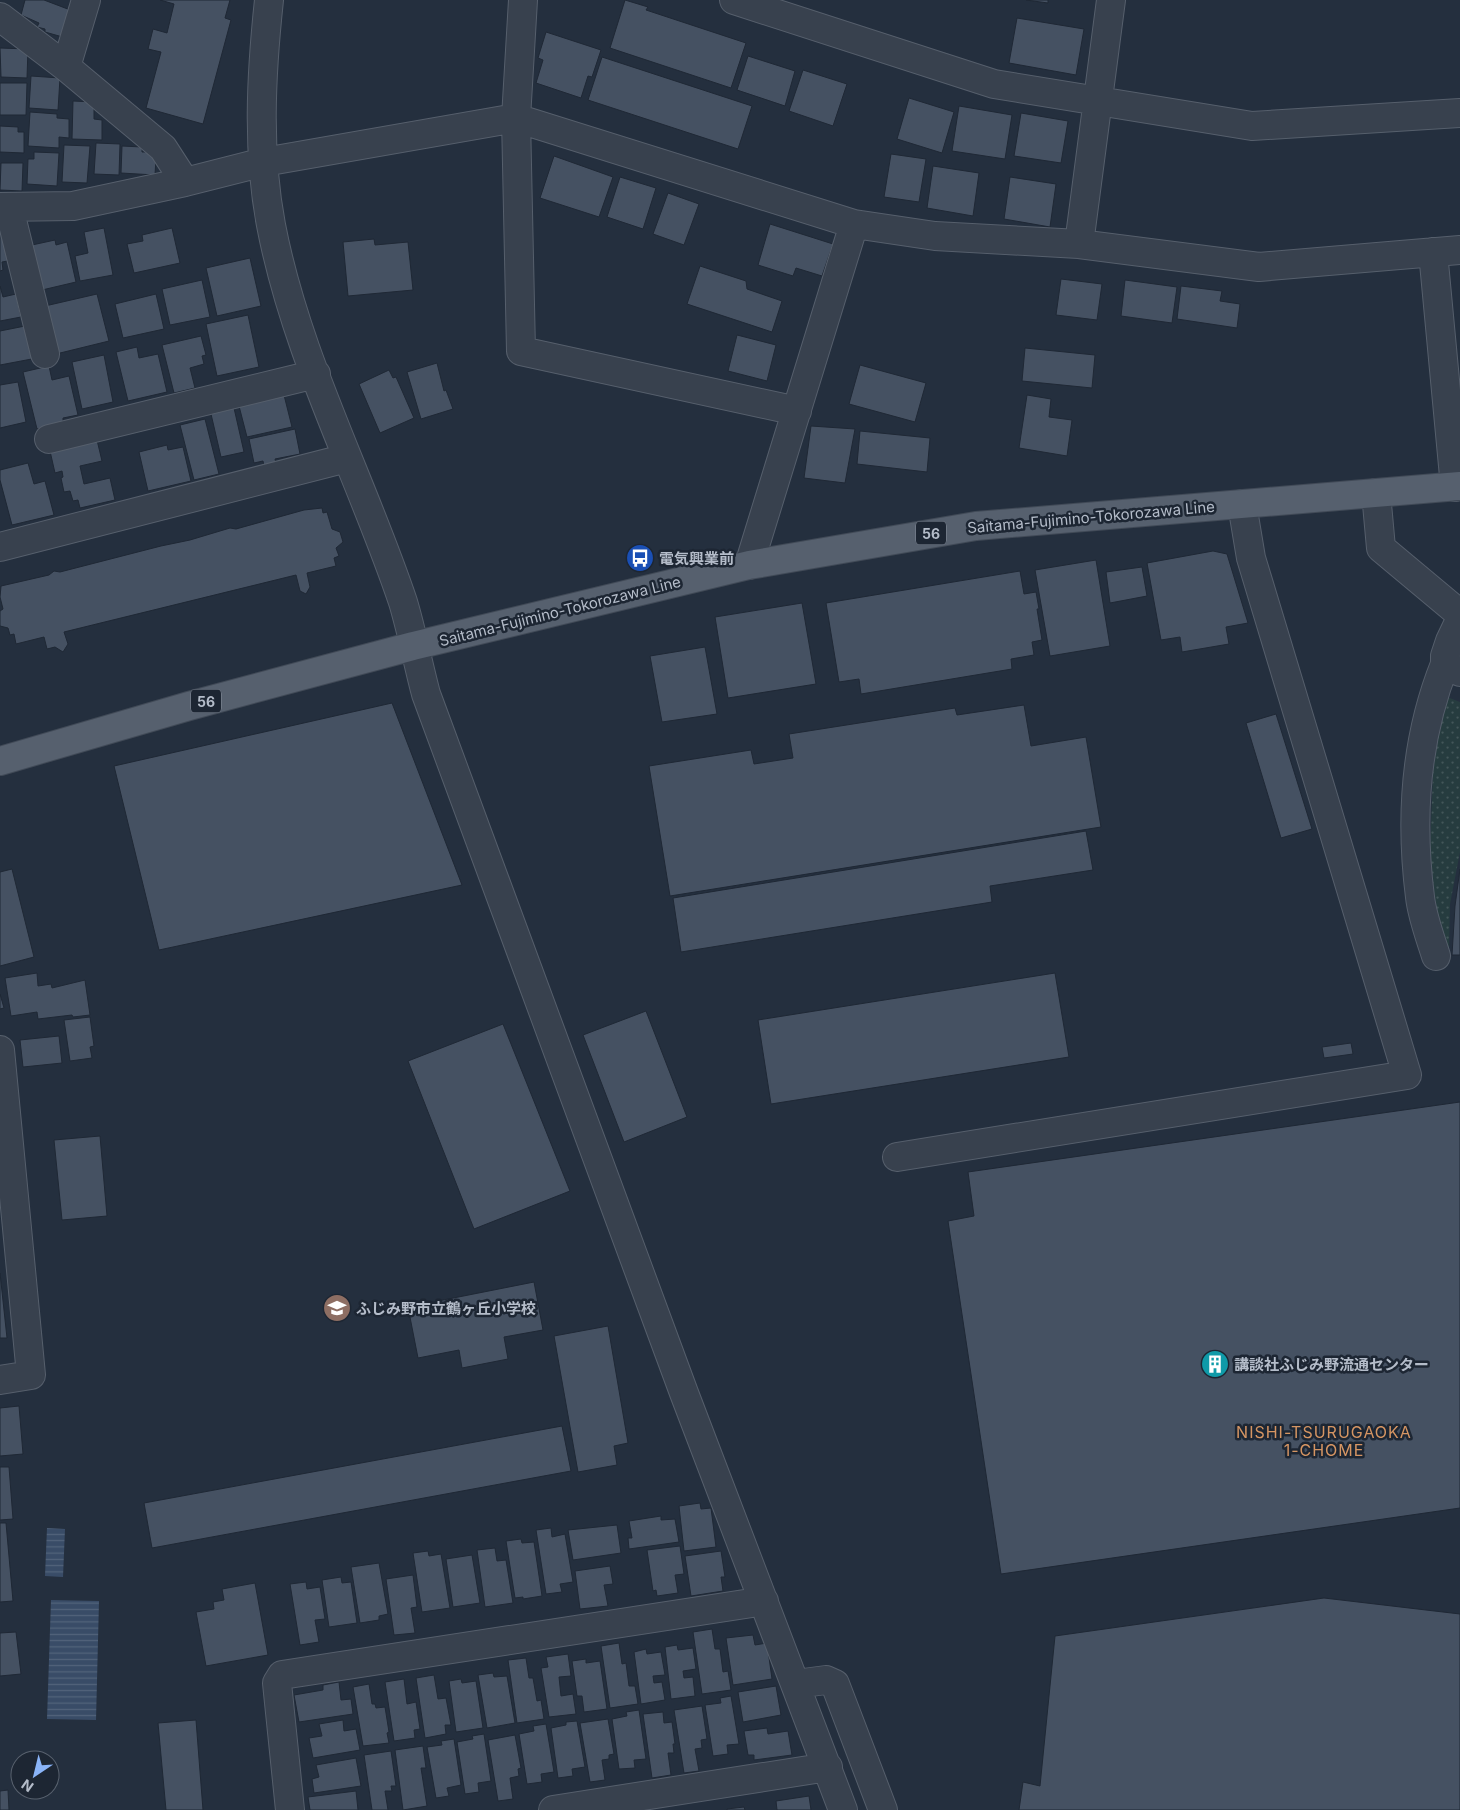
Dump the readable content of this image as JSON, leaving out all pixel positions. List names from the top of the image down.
{
  "streets": {
    "main road": ["Saitama-Fujimino-Tokorozawa Line", "56"]
  },
  "districts": ["NISHI-TSURUGAOKA 1-CHOME"],
  "places": {
    "bus stop": ["電気興業前"],
    "school or university": ["ふじみ野市立鶴ヶ丘小学校"],
    "building": ["講談社ふじみ野流通センター"]
  },
  "north": "bottom left"
}
